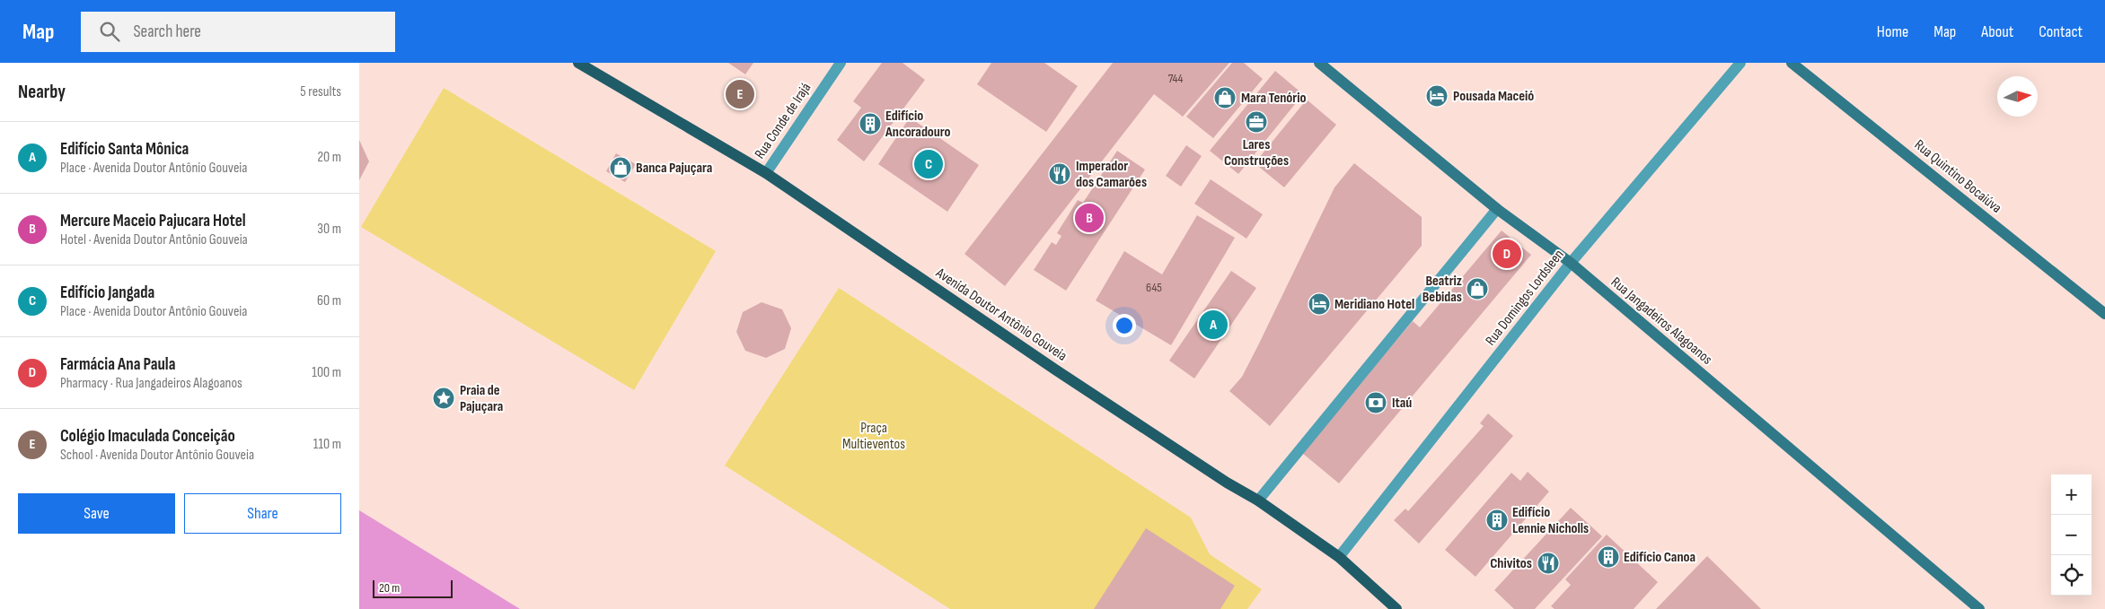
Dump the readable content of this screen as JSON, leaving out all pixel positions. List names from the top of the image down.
{
  "streets": {
    "main road": ["Avenida Doutor Antônio Gouveia"],
    "street": [
      "Rua Conde de Irajá",
      "Rua Quintino Bocaiúva",
      "Rua Domingos Lordsleen",
      "Rua Jangadeiros Alagoanos"
    ]
  },
  "crossings": [
    ["Rua Conde de Irajá", "Avenida Doutor Antônio Gouveia"],
    ["Rua Domingos Lordsleen", "Avenida Doutor Antônio Gouveia"],
    ["Rua Domingos Lordsleen", "Rua Jangadeiros Alagoanos"]
  ],
  "parks": ["Praça Multieventos"],
  "places": {
    "hotel": ["Pousada Maceió", "Meridiano Hotel"],
    "shop": ["Mara Tenório", "Banca Pajuçara", "Beatriz Bebidas"],
    "office": ["Lares Construções"],
    "building": ["Edifício Ancoradouro", "Edifício Lennie Nicholls", "Edifício Canoa"],
    "restaurant": ["Imperador dos Camarões", "Chivitos"],
    "place": ["Praia de Pajuçara"],
    "bank": ["Itaú"]
  },
  "house_numbers": ["744", "645"],
  "scale_bar": "20 m",
  "north": "right",
  "page": {
    "header": "Map",
    "search": "Search here",
    "nav": [
      "Home",
      "Map",
      "About",
      "Contact"
    ],
    "heading": ["Nearby", "5 results"],
    "pins": [
      "E",
      "C",
      "B",
      "D",
      "A"
    ],
    "list": [
      {
        "mark": "A",
        "name": "Edifício Santa Mônica",
        "note": "Place · Avenida Doutor Antônio Gouveia",
        "value": "20 m"
      },
      {
        "mark": "B",
        "name": "Mercure Maceio Pajucara Hotel",
        "note": "Hotel · Avenida Doutor Antônio Gouveia",
        "value": "30 m"
      },
      {
        "mark": "C",
        "name": "Edifício Jangada",
        "note": "Place · Avenida Doutor Antônio Gouveia",
        "value": "60 m"
      },
      {
        "mark": "D",
        "name": "Farmácia Ana Paula",
        "note": "Pharmacy · Rua Jangadeiros Alagoanos",
        "value": "100 m"
      },
      {
        "mark": "E",
        "name": "Colégio Imaculada Conceição",
        "note": "School · Avenida Doutor Antônio Gouveia",
        "value": "110 m"
      }
    ],
    "map_buttons": ["+", "−"],
    "buttons": ["Save", "Share"],
    "scale": "20 m"
  }
}
